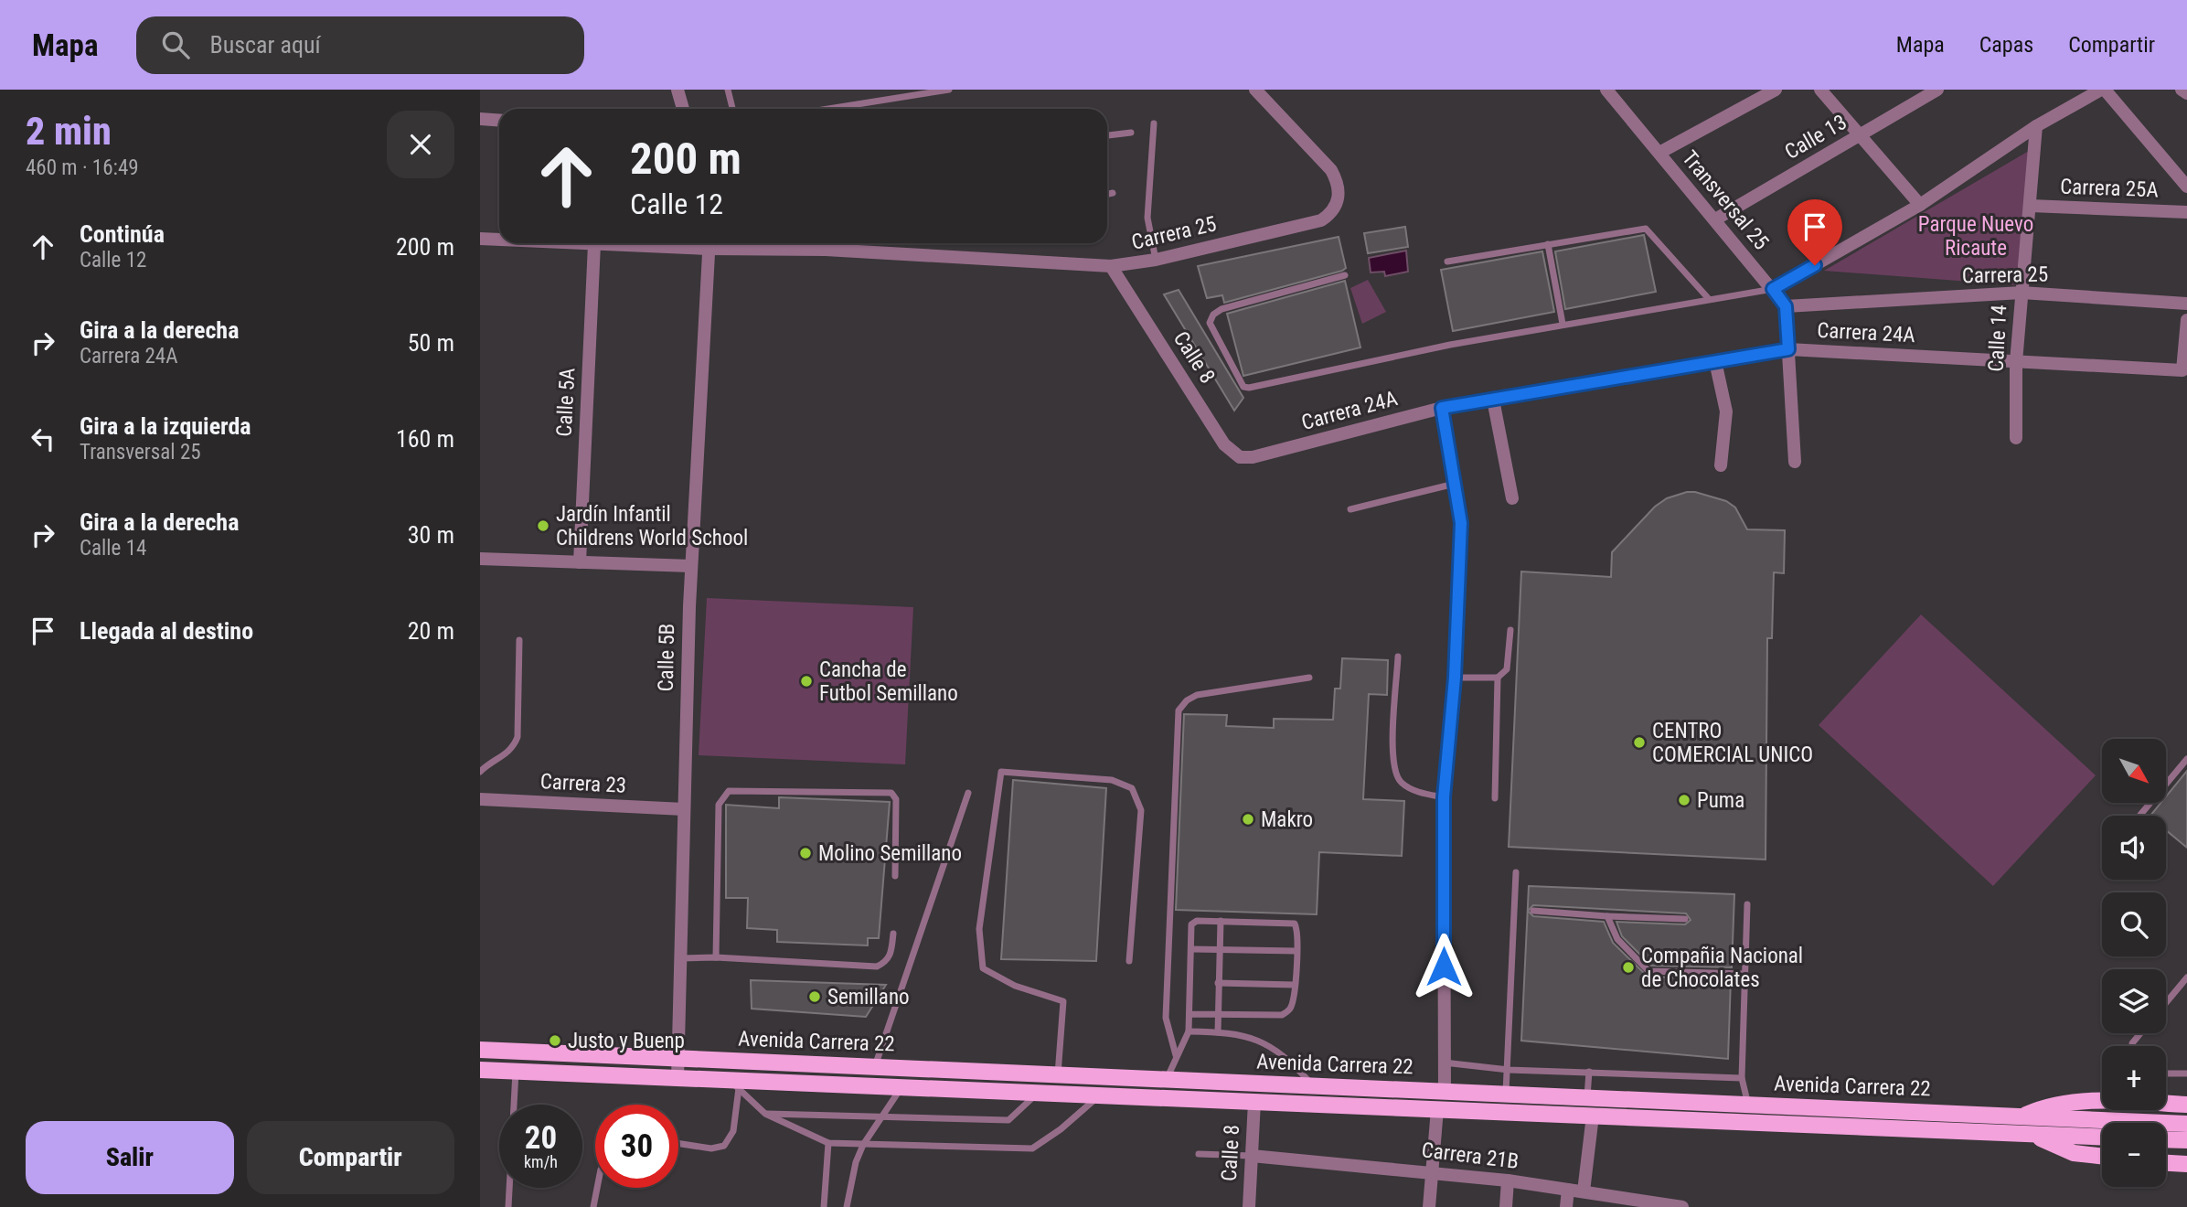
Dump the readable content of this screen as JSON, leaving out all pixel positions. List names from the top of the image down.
{
  "streets": {
    "main road": ["Avenida Carrera 22"],
    "street": [
      "Calle 13",
      "Carrera 25A",
      "Transversal 25",
      "Carrera 25",
      "Carrera 24A",
      "Calle 14",
      "Calle 8",
      "Calle 5A",
      "Calle 5B",
      "Carrera 23",
      "Carrera 21B"
    ]
  },
  "crossings": [
    ["Calle 13", "Transversal 25"],
    ["Carrera 25A", "Calle 14"],
    ["Transversal 25", "Carrera 25"],
    ["Carrera 25", "Calle 14"],
    ["Carrera 25", "Calle 8"],
    ["Carrera 25", "Calle 5A"],
    ["Carrera 25", "Calle 5B"],
    ["Carrera 24A", "Calle 14"],
    ["Carrera 24A", "Calle 8"],
    ["Calle 8", "Avenida Carrera 22"],
    ["Calle 8", "Carrera 21B"],
    ["Calle 5B", "Carrera 23"],
    ["Calle 5B", "Avenida Carrera 22"]
  ],
  "parks": ["Parque Nuevo Ricaute"],
  "places": [
    "Jardín Infantil Childrens World School",
    "Cancha de Futbol Semillano",
    "CENTRO COMERCIAL UNICO",
    "Puma",
    "Makro",
    "Molino Semillano",
    "Compañia Nacional de Chocolates",
    "Semillano",
    "Justo y Buenp"
  ],
  "north": "bottom right",
  "page": {
    "header": "Mapa",
    "search": "Buscar aquí",
    "nav": ["Mapa", "Capas", "Compartir"],
    "heading": ["2 min", "460 m · 16:49"],
    "turn": ["200 m", "Calle 12"],
    "list": [
      {
        "name": "Continúa",
        "note": "Calle 12",
        "value": "200 m"
      },
      {
        "name": "Gira a la derecha",
        "note": "Carrera 24A",
        "value": "50 m"
      },
      {
        "name": "Gira a la izquierda",
        "note": "Transversal 25",
        "value": "160 m"
      },
      {
        "name": "Gira a la derecha",
        "note": "Calle 14",
        "value": "30 m"
      },
      {
        "name": "Llegada al destino",
        "value": "20 m"
      }
    ],
    "map_buttons": ["+", "−"],
    "speed": "20 km/h",
    "limit": "30",
    "buttons": ["Salir", "Compartir"]
  }
}
